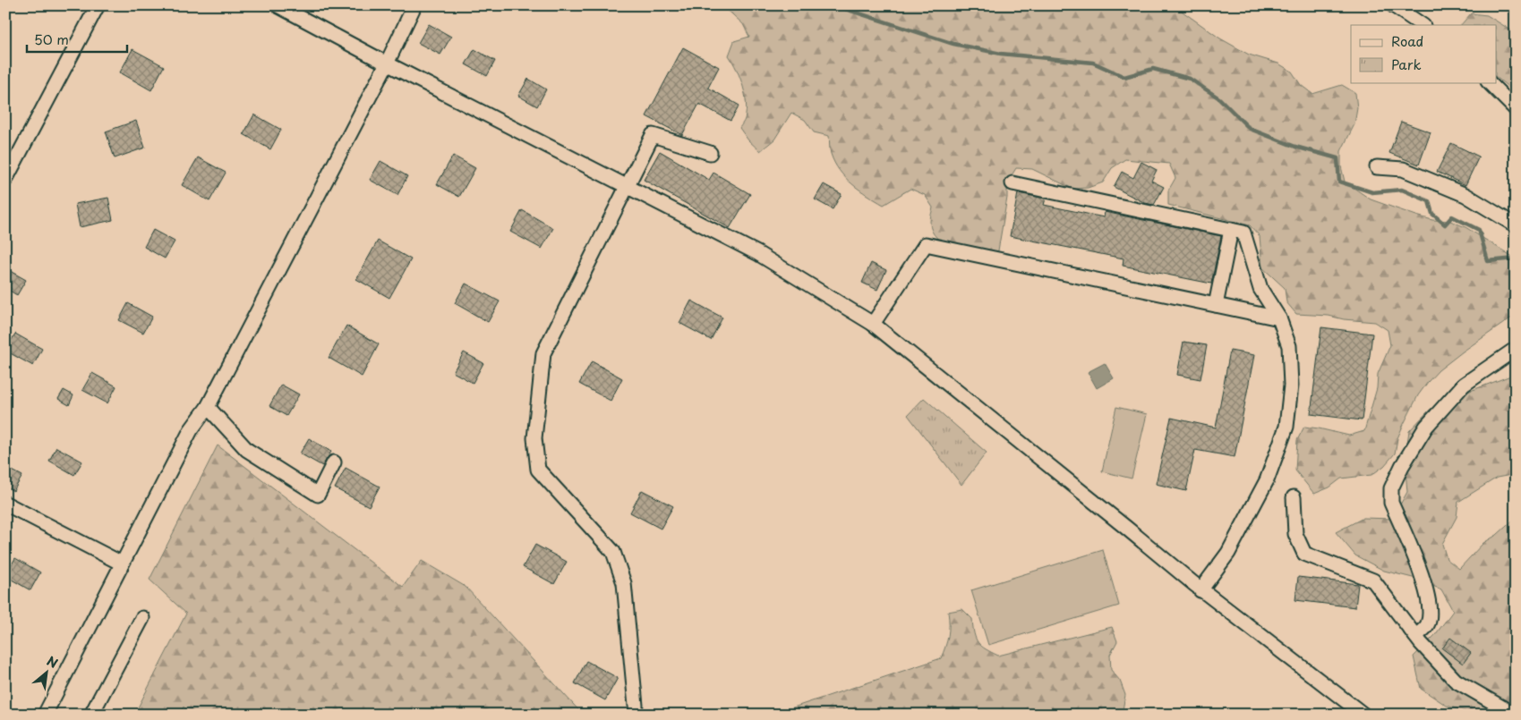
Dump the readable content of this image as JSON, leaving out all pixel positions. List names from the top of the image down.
{
  "legend": ["Road", "Park"],
  "scale_bar": "50 m",
  "north": "top right"
}
